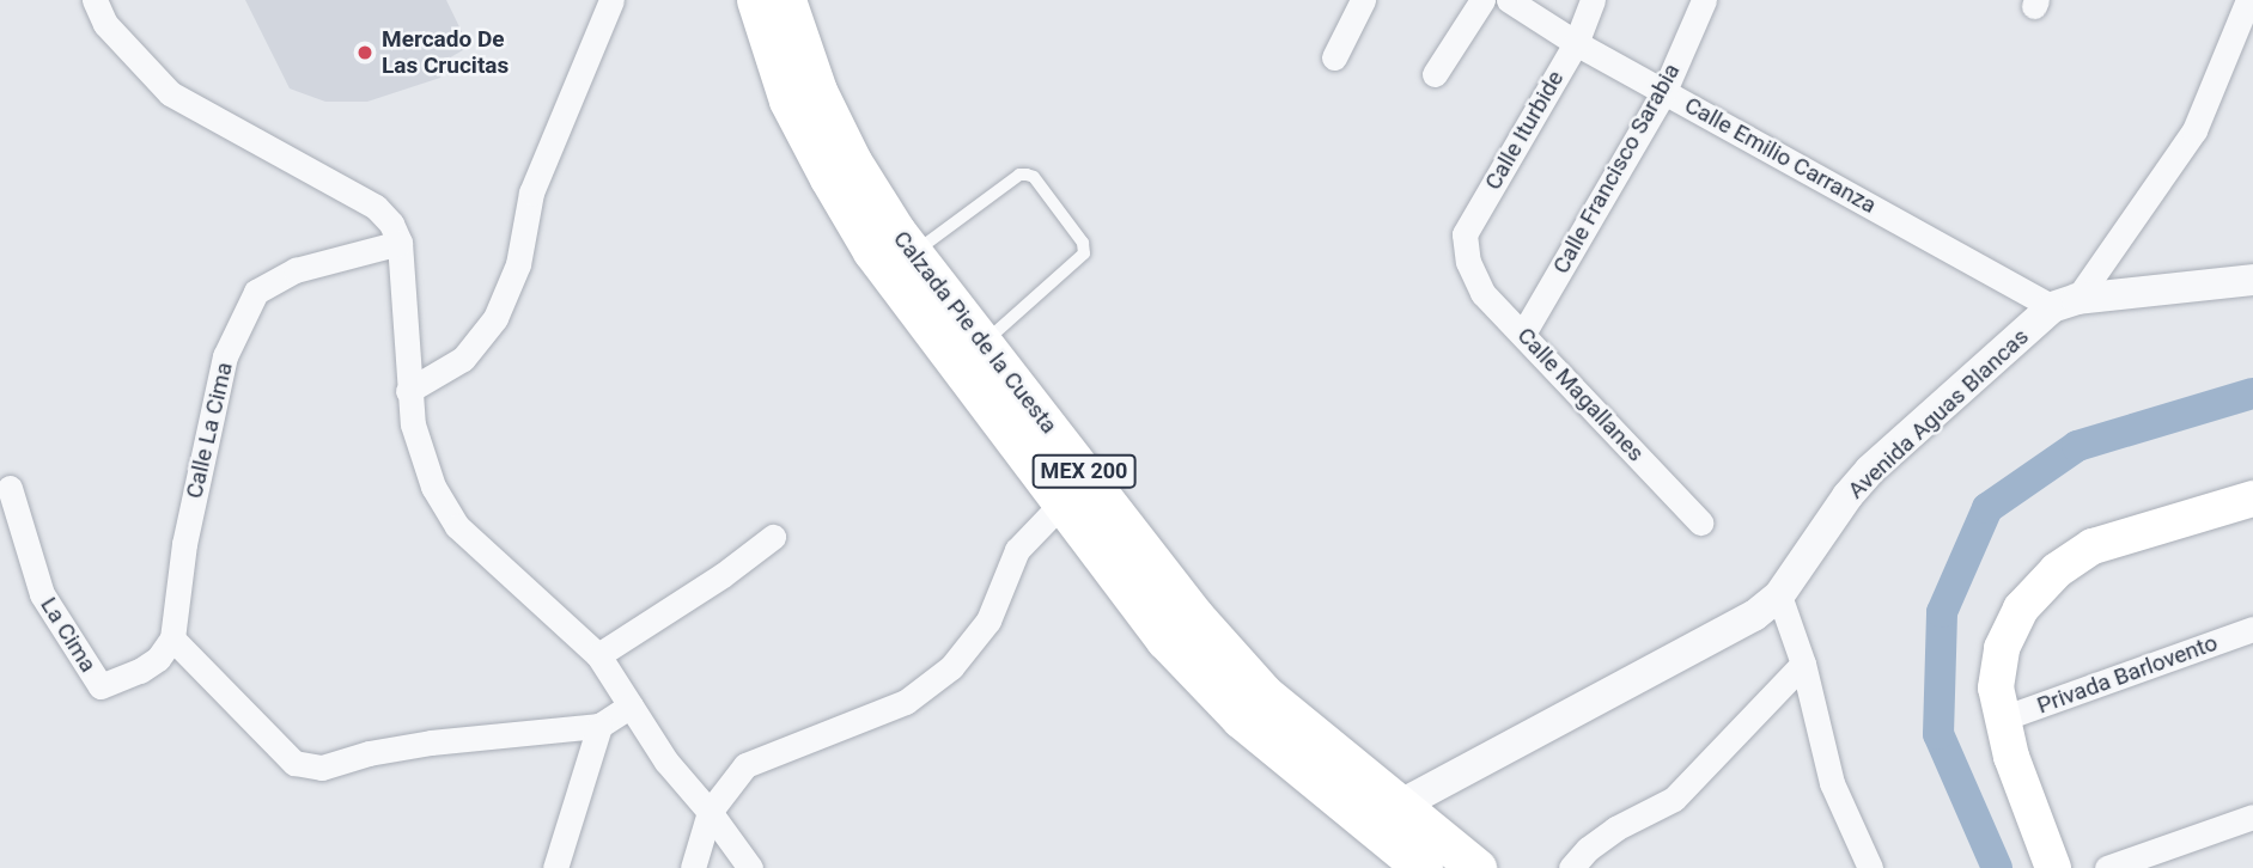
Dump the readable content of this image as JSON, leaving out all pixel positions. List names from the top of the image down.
{
  "streets": {
    "main road": ["Calzada Pie de la Cuesta", "MEX 200"],
    "street": [
      "Calle Iturbide",
      "Calle Emilio Carranza",
      "Calle Francisco Sarabia",
      "Calle Magallanes",
      "Avenida Aguas Blancas",
      "Calle La Cima",
      "La Cima",
      "Privada Barlovento"
    ]
  },
  "crossings": [
    ["Calle Iturbide", "Calle Emilio Carranza"],
    ["Calle Iturbide", "Calle Magallanes"],
    ["Calle Emilio Carranza", "Calle Francisco Sarabia"],
    ["Calle Emilio Carranza", "Avenida Aguas Blancas"],
    ["Calle Francisco Sarabia", "Calle Magallanes"],
    ["Calzada Pie de la Cuesta", "Avenida Aguas Blancas"],
    ["Calle La Cima", "La Cima"]
  ],
  "places": ["Mercado De Las Crucitas"]
}
